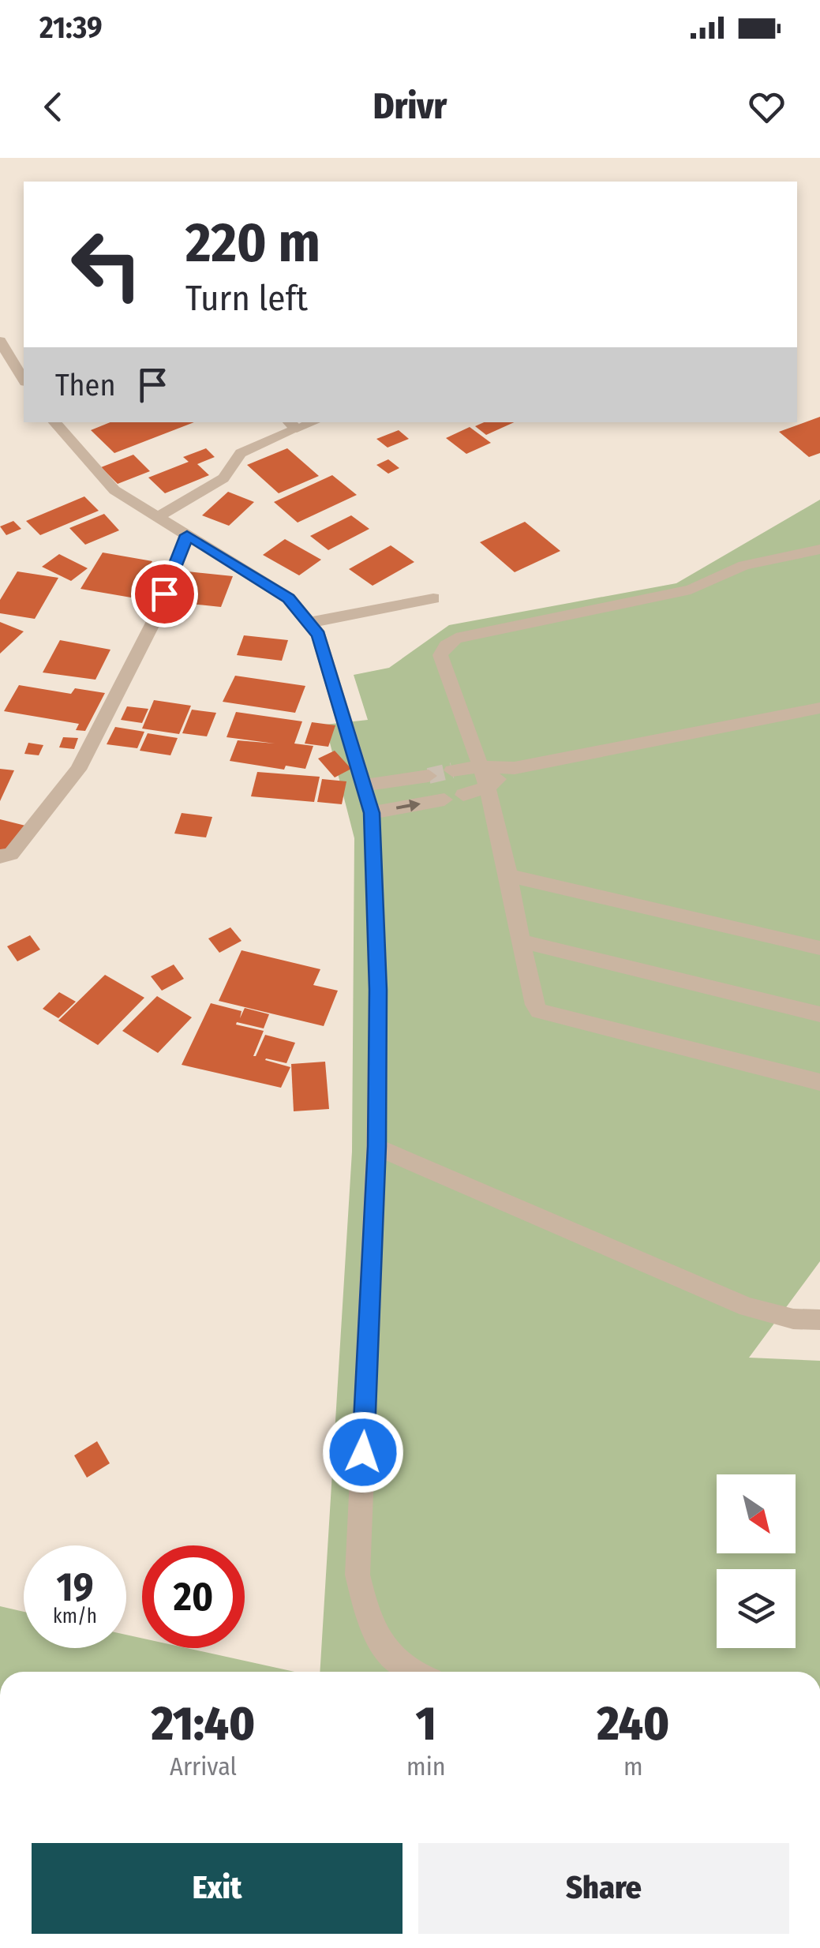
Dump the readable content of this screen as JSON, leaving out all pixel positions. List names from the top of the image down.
{
  "north": "bottom right",
  "page": {
    "status": "21:39",
    "header": "Drivr",
    "turn": ["220 m", "Turn left"],
    "then": "Then",
    "speed": "19 km/h",
    "limit": "20",
    "eta": [
      "21:40",
      "Arrival",
      "1",
      "min",
      "240",
      "m"
    ],
    "buttons": ["Exit", "Share"]
  }
}
